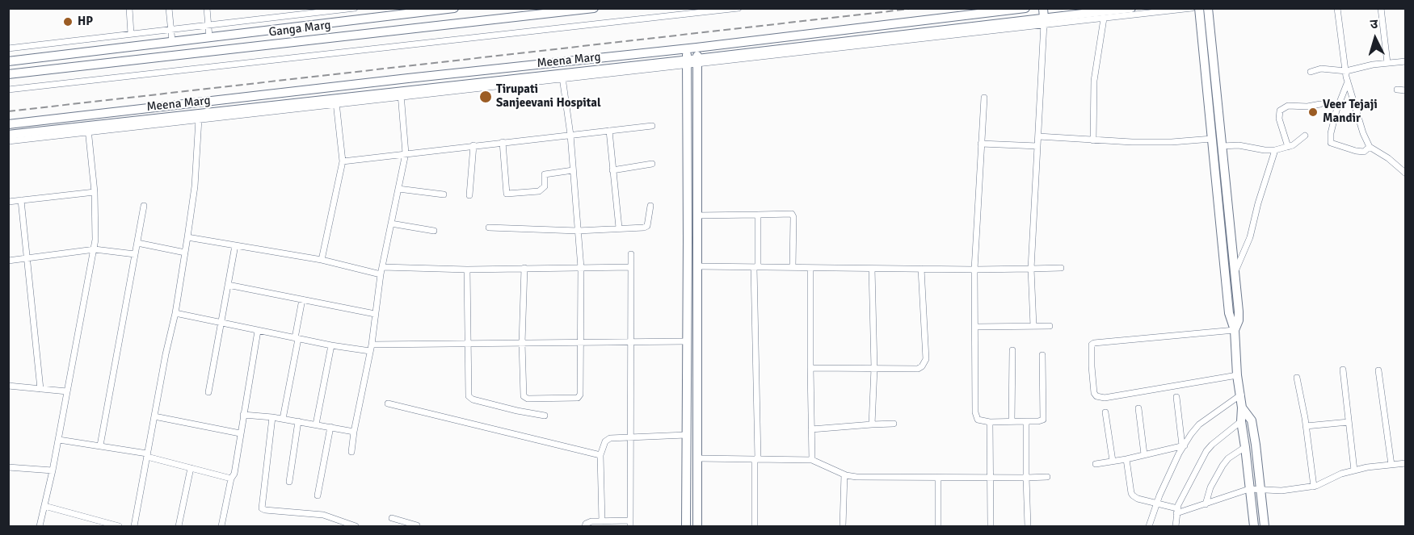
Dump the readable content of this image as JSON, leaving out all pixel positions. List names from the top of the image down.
{
  "streets": {
    "street": ["Ganga Marg", "Meena Marg"]
  },
  "places": ["HP", "Tirupati Sanjeevani Hospital", "Veer Tejaji Mandir"],
  "north": "top"
}
